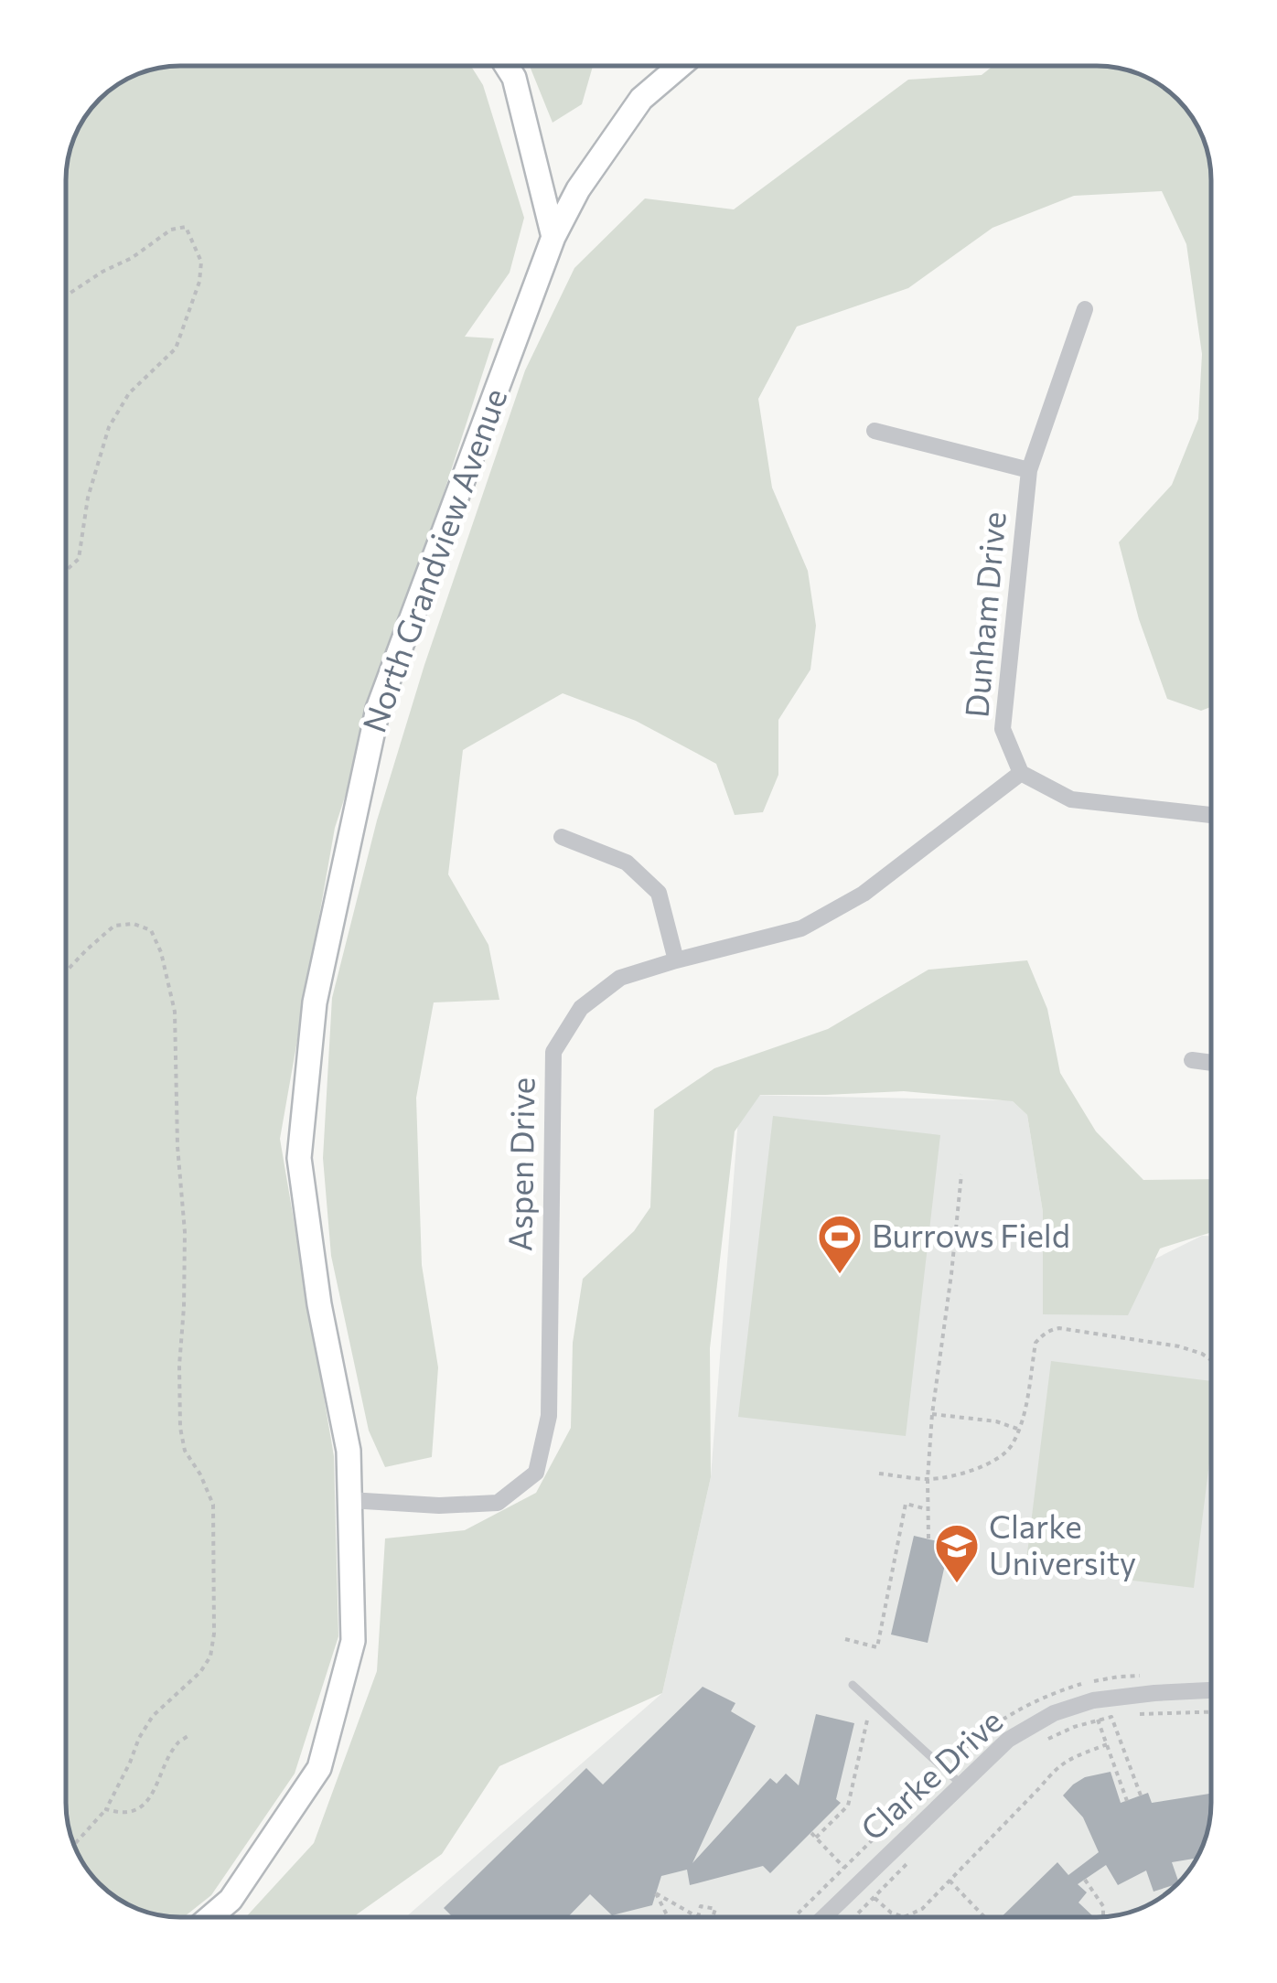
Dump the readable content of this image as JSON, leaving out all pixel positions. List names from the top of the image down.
{
  "streets": {
    "street": [
      "North Grandview Avenue",
      "Dunham Drive",
      "Aspen Drive",
      "Clarke Drive"
    ]
  },
  "crossings": [
    ["North Grandview Avenue", "Aspen Drive"],
    ["Dunham Drive", "Aspen Drive"]
  ],
  "places": {
    "sports": ["Burrows Field"],
    "school or university": ["Clarke University"]
  }
}
